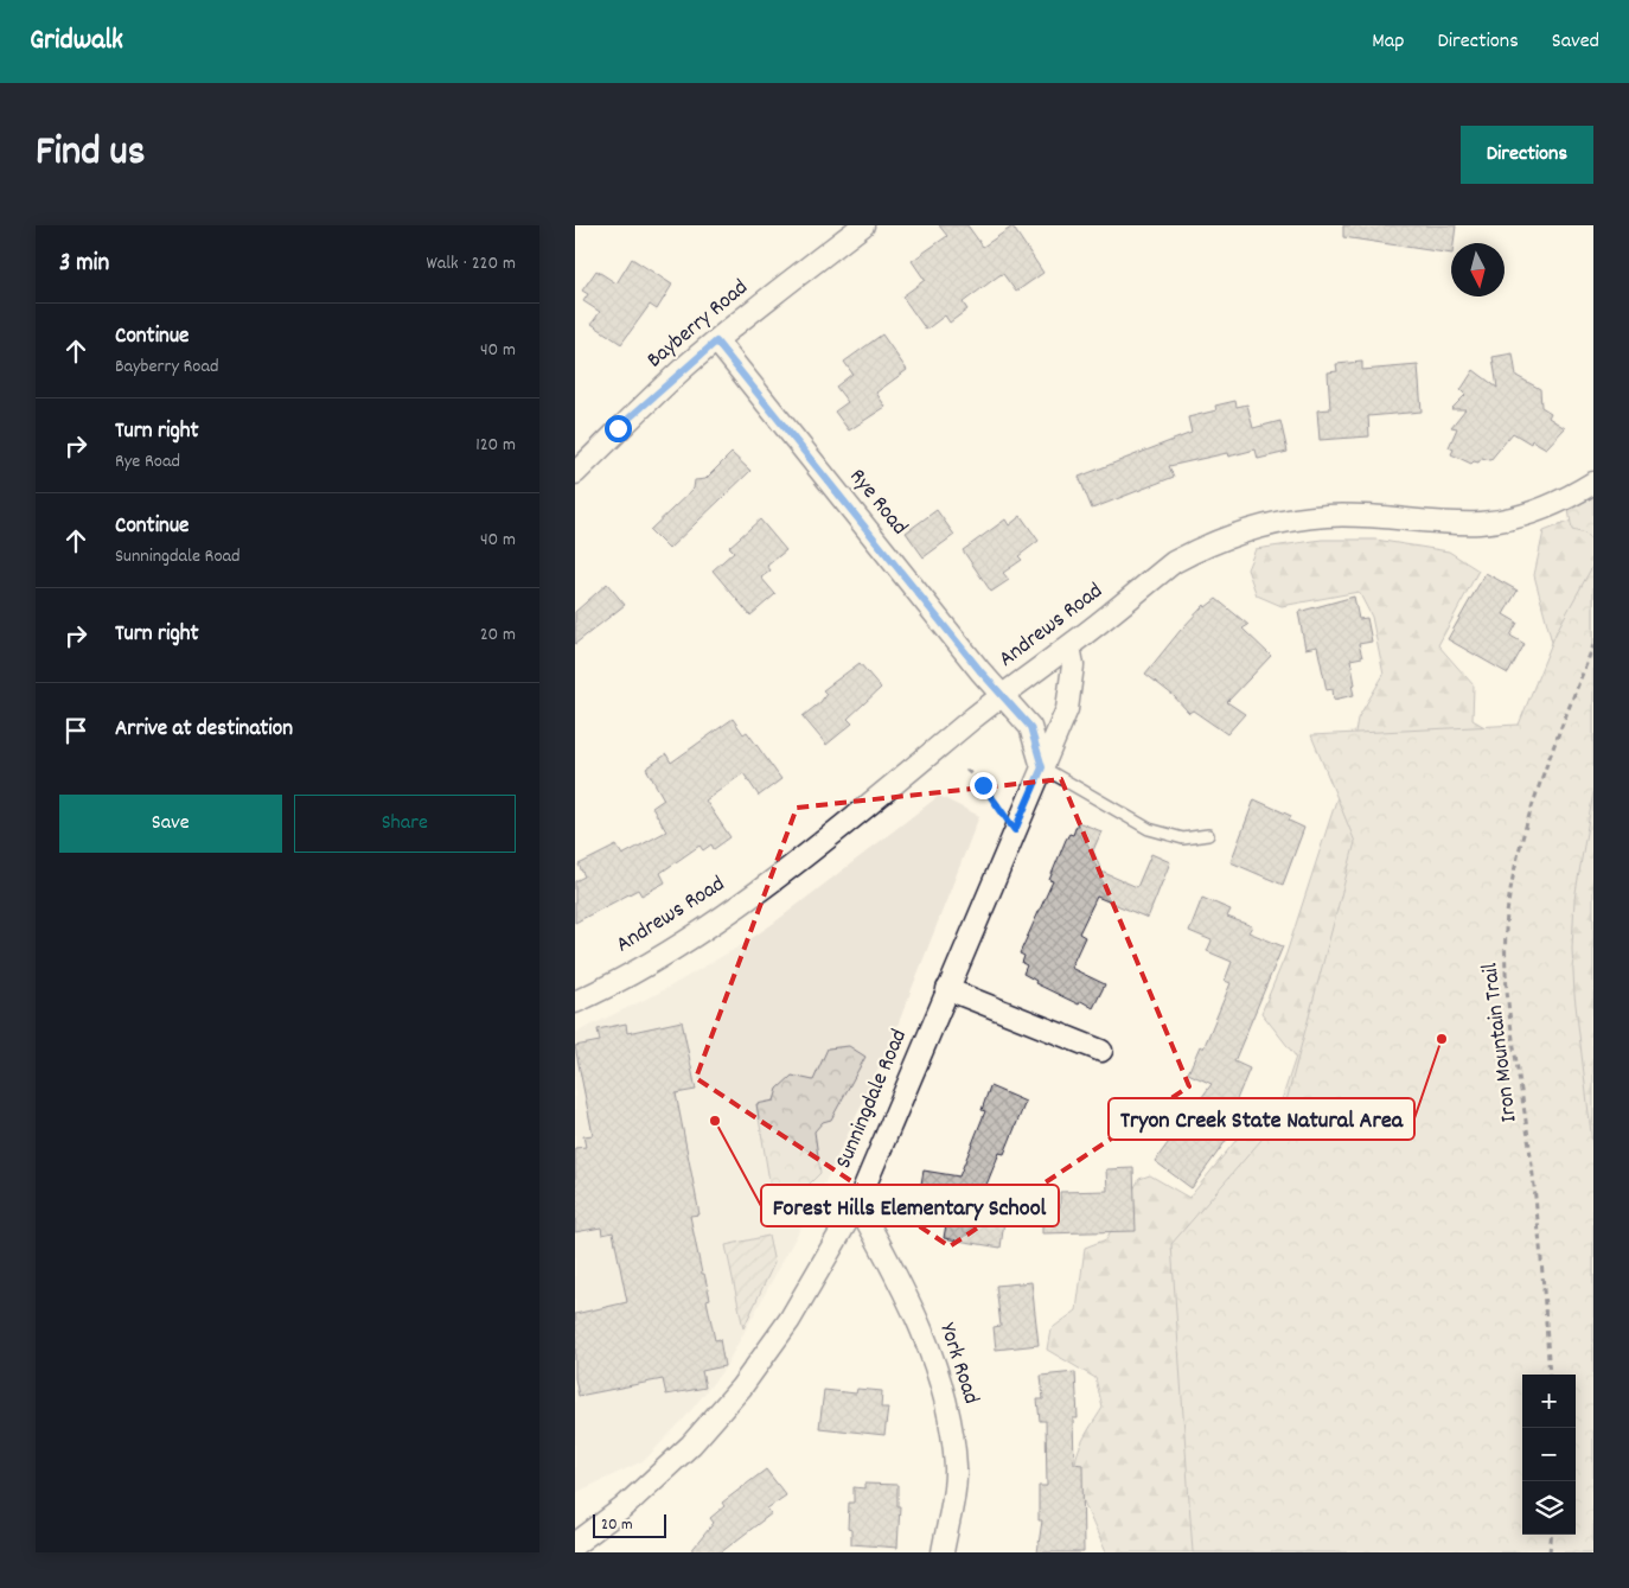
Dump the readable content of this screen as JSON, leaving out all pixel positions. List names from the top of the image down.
{
  "streets": {
    "street": [
      "Bayberry Road",
      "Rye Road",
      "Andrews Road",
      "Sunningdale Road",
      "York Road"
    ],
    "path": ["Iron Mountain Trail"]
  },
  "crossings": [
    ["Bayberry Road", "Rye Road"],
    ["Rye Road", "Andrews Road"],
    ["Andrews Road", "Sunningdale Road"],
    ["Sunningdale Road", "York Road"]
  ],
  "places": ["Tryon Creek State Natural Area", "Forest Hills Elementary School"],
  "scale_bar": "20 m",
  "north": "bottom",
  "page": {
    "header": "Gridwalk",
    "nav": ["Map", "Directions", "Saved"],
    "title": "Find us",
    "buttons": [
      "Directions",
      ["Save", "Share"]
    ],
    "heading": ["3 min", "Walk · 220 m"],
    "list": [
      ["Continue", "Bayberry Road", "40 m"],
      ["Turn right", "Rye Road", "120 m"],
      ["Continue", "Sunningdale Road", "40 m"],
      ["Turn right", "20 m"],
      "Arrive at destination"
    ],
    "map_buttons": ["+", "−"],
    "scale": "20 m"
  }
}
